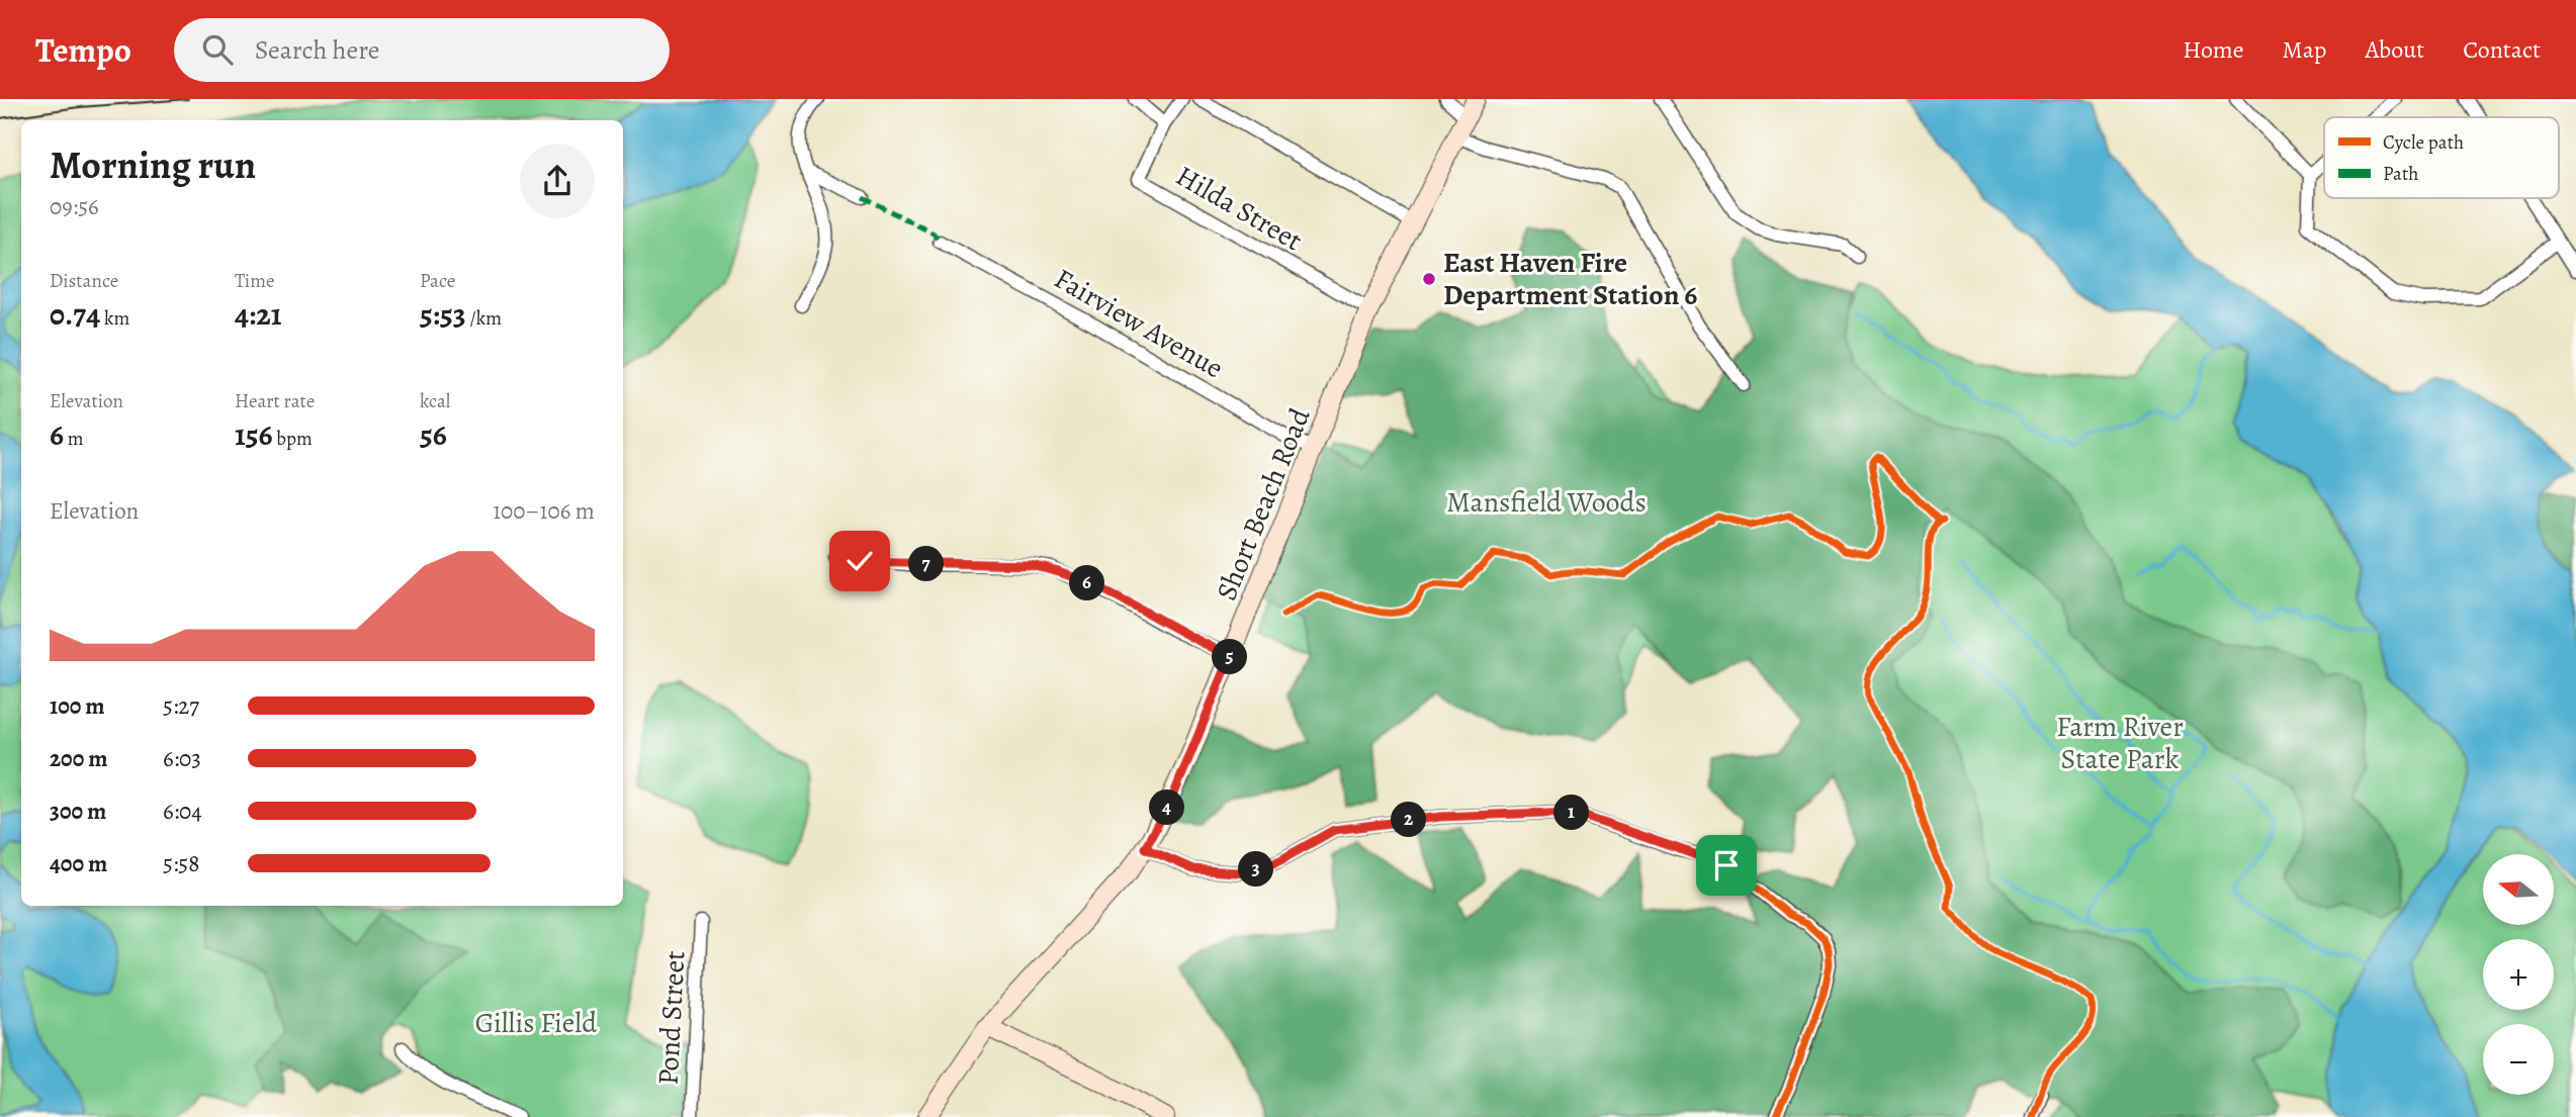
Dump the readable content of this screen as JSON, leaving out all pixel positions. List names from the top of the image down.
{
  "streets": {
    "main road": ["Short Beach Road"],
    "street": ["Hilda Street", "Fairview Avenue", "Pond Street"]
  },
  "crossings": [
    ["Hilda Street", "Short Beach Road"],
    ["Fairview Avenue", "Short Beach Road"]
  ],
  "parks": ["Mansfield Woods", "Farm River State Park", "Gillis Field"],
  "places": ["East Haven Fire Department Station 6"],
  "legend": ["Cycle path", "Path"],
  "north": "left",
  "page": {
    "header": "Tempo",
    "search": "Search here",
    "nav": [
      "Home",
      "Map",
      "About",
      "Contact"
    ],
    "heading": ["Morning run", "09:56"],
    "stats": [
      ["Distance", "0.74 km"],
      ["Time", "4:21"],
      ["Pace", "5:53 /km"],
      ["Elevation", "6 m"],
      ["Heart rate", "156 bpm"],
      ["kcal", "56"]
    ],
    "chart": ["Elevation", "100–106 m"],
    "pins": [
      "7",
      "6",
      "5",
      "4",
      "1",
      "2",
      "3"
    ],
    "list": [
      {
        "name": "100 m",
        "note": "5:27"
      },
      {
        "name": "200 m",
        "note": "6:03"
      },
      {
        "name": "300 m",
        "note": "6:04"
      },
      {
        "name": "400 m",
        "note": "5:58"
      }
    ],
    "map_buttons": ["+", "−"]
  }
}
